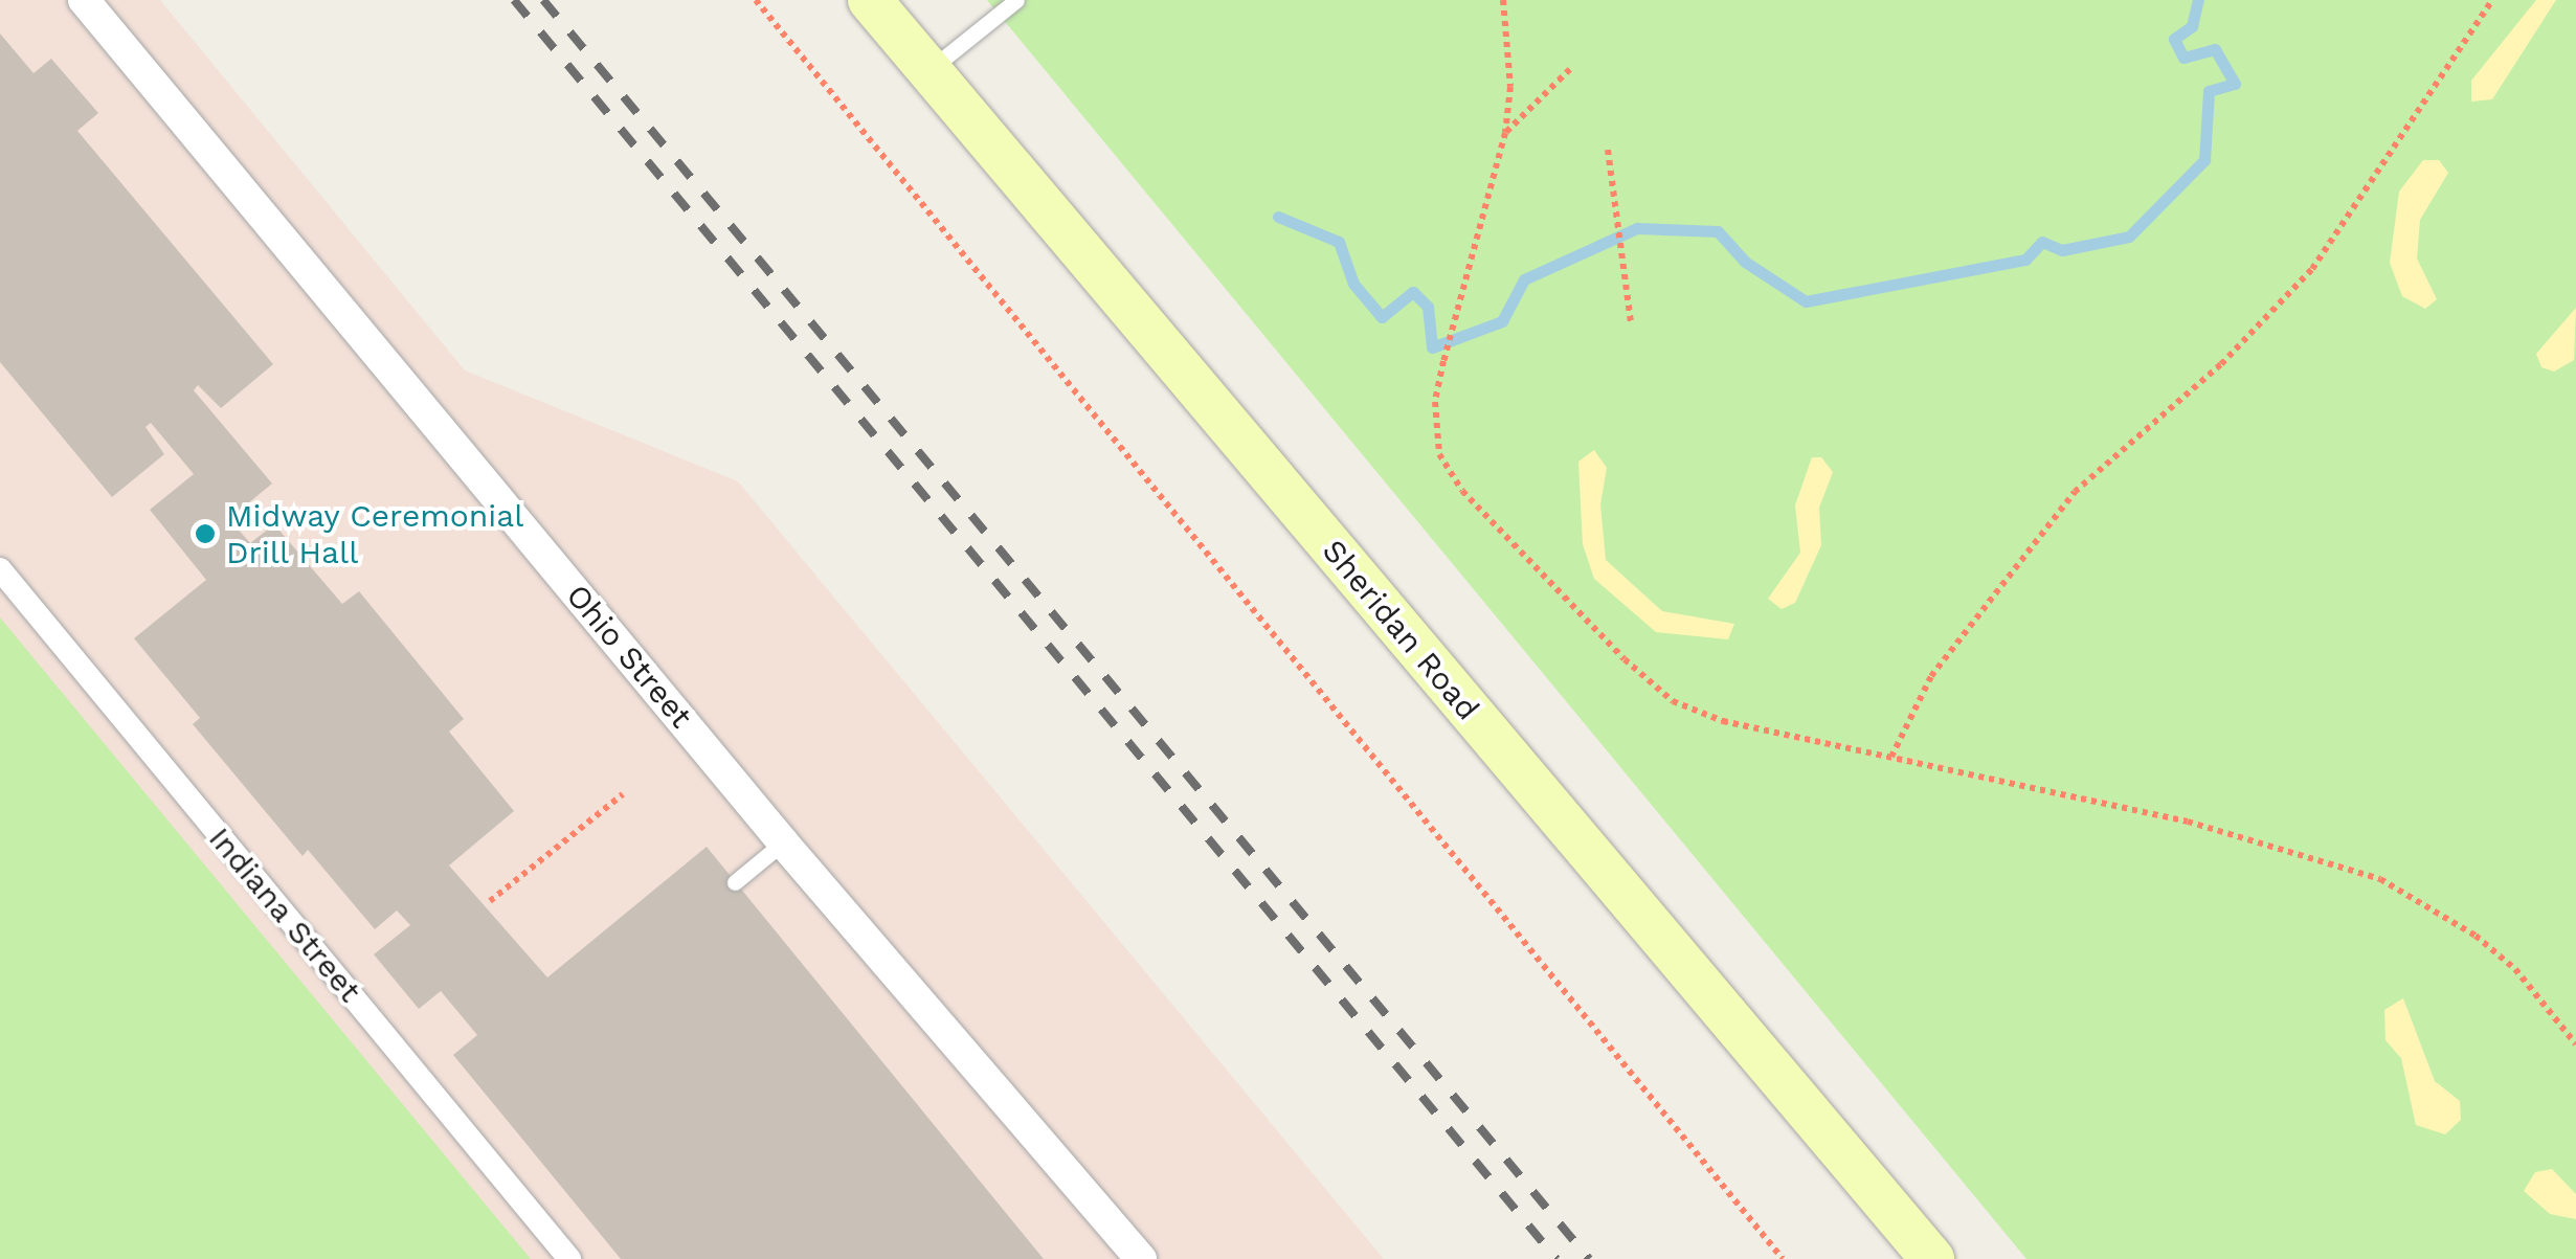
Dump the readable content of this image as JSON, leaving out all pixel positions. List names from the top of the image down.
{
  "streets": {
    "main road": ["Sheridan Road"],
    "street": ["Ohio Street", "Indiana Street"]
  },
  "places": ["Midway Ceremonial Drill Hall"]
}
